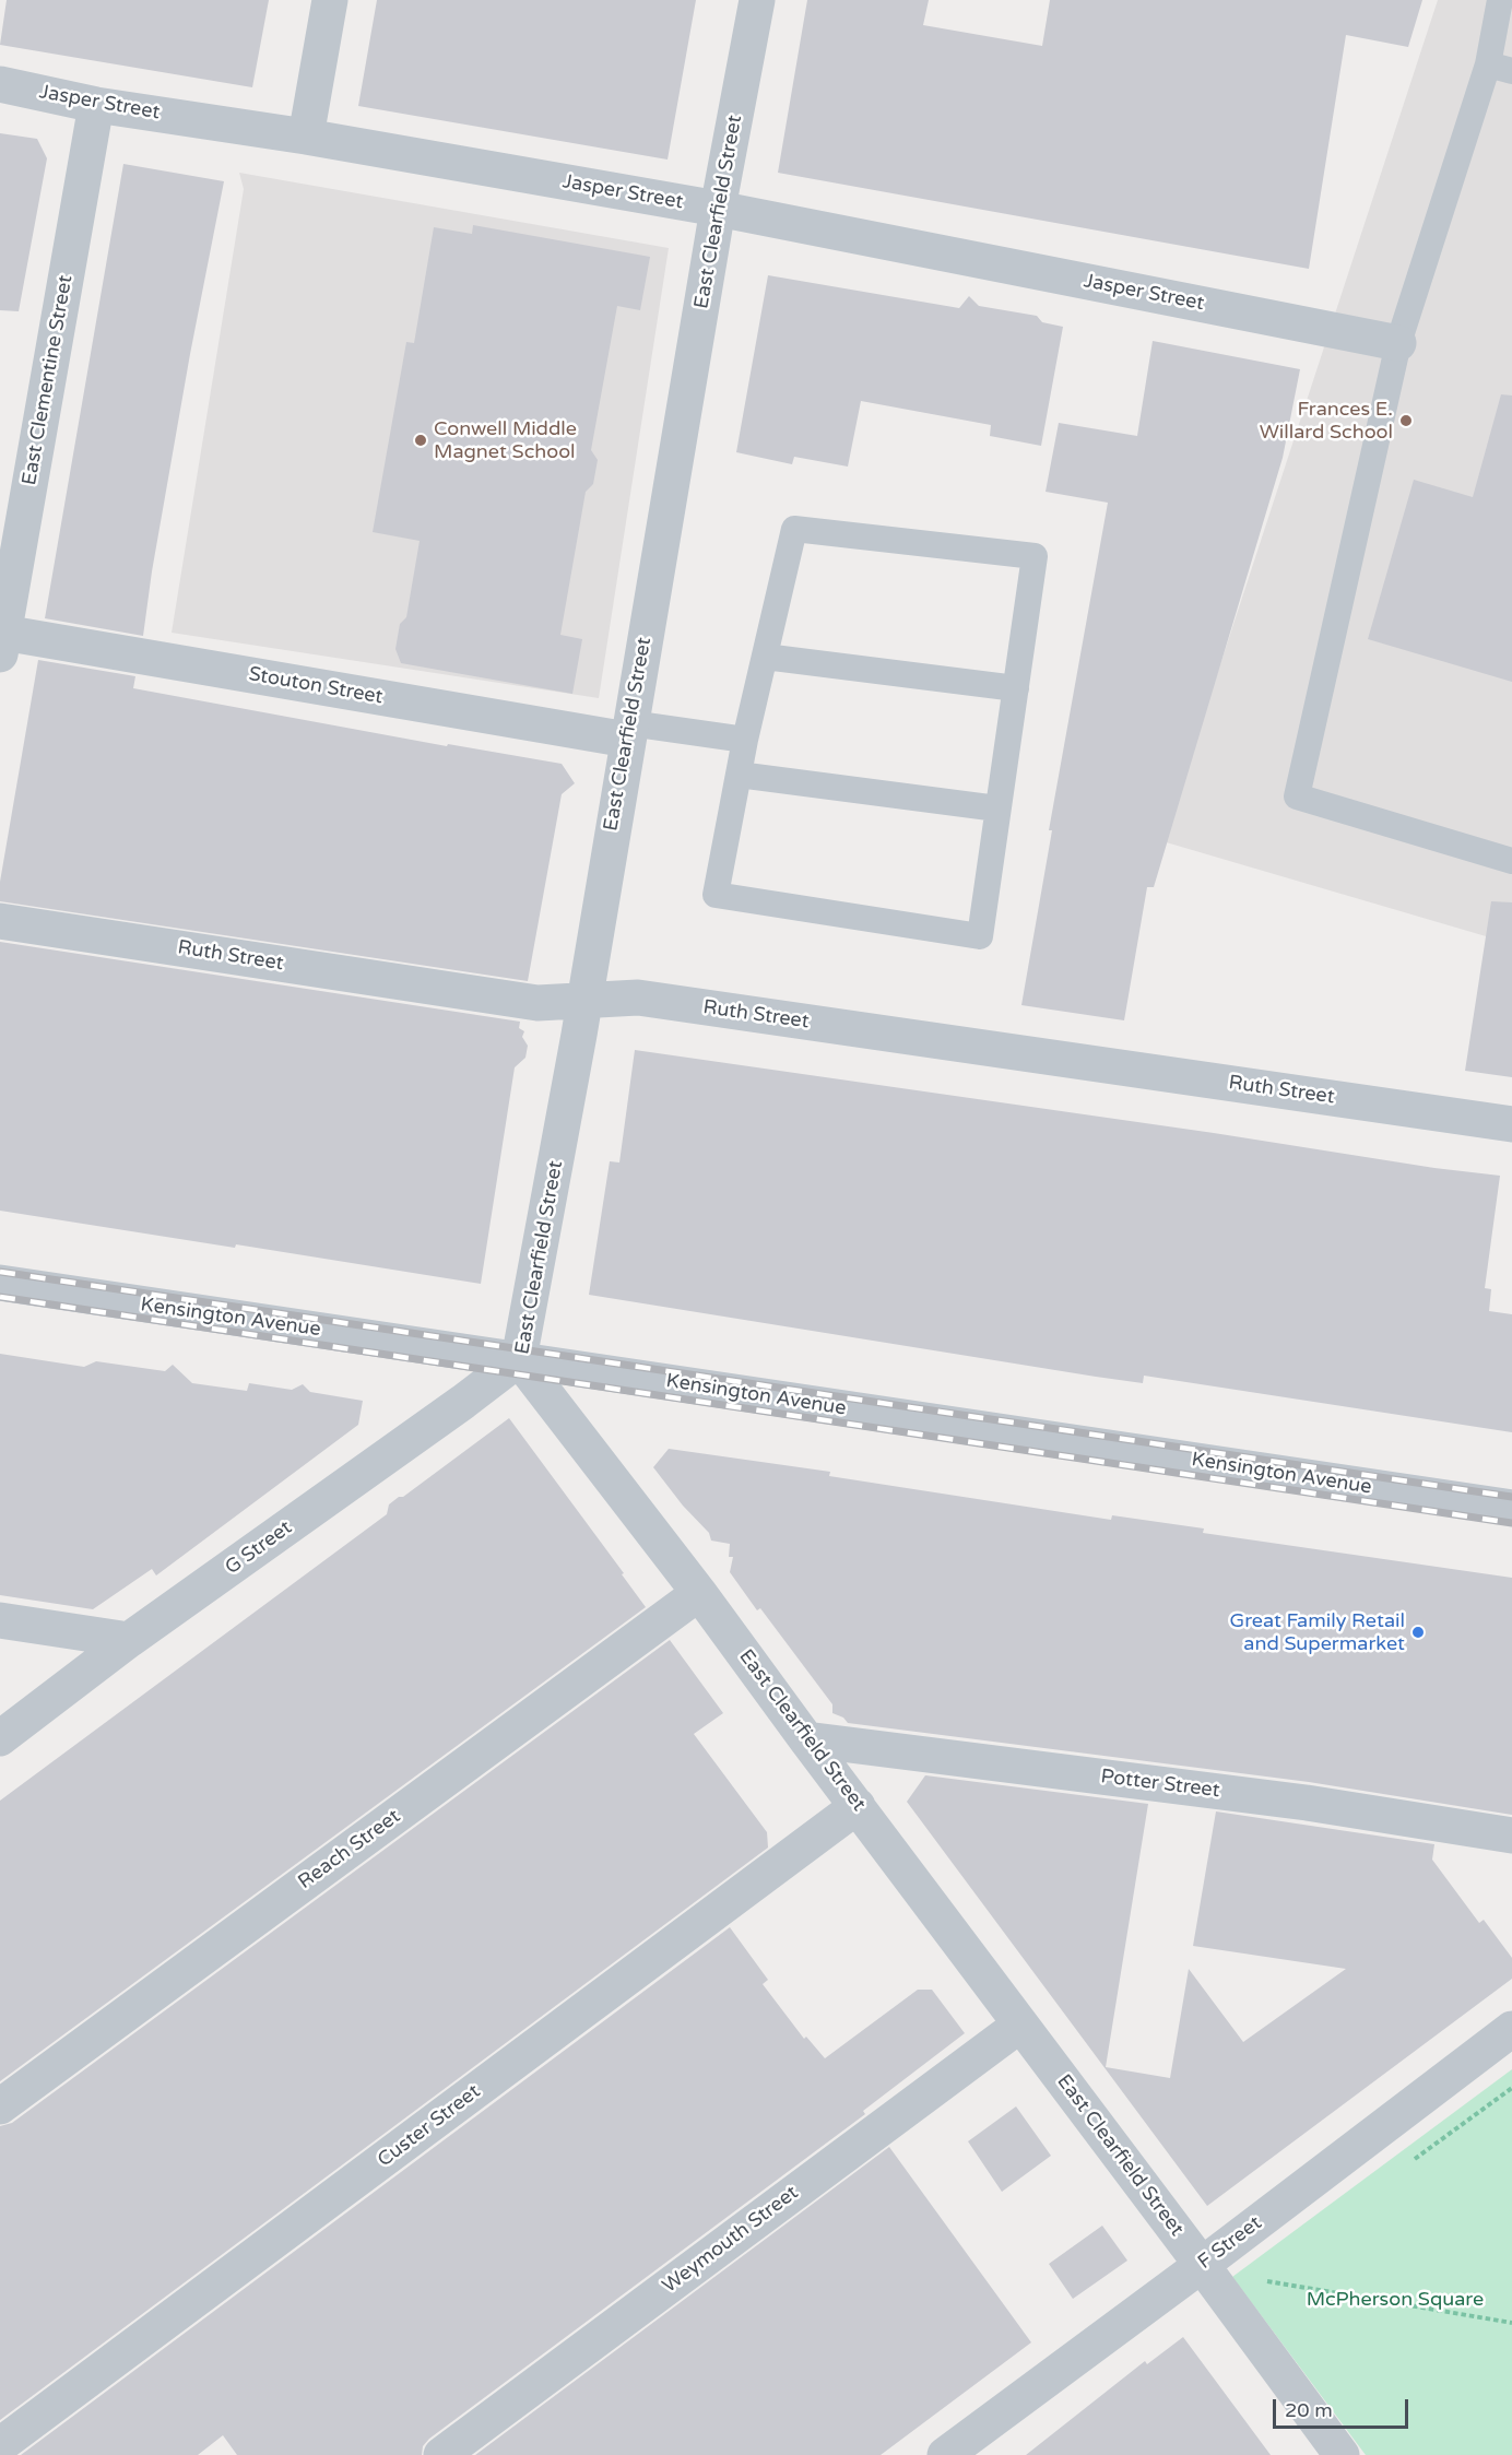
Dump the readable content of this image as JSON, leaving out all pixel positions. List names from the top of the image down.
{
  "streets": {
    "street": [
      "Jasper Street",
      "East Clearfield Street",
      "East Clementine Street",
      "Stouton Street",
      "Ruth Street",
      "Kensington Avenue",
      "G Street",
      "Potter Street",
      "Reach Street",
      "Custer Street",
      "Weymouth Street",
      "F Street"
    ]
  },
  "crossings": [
    ["Jasper Street", "East Clearfield Street"],
    ["Jasper Street", "East Clementine Street"],
    ["East Clearfield Street", "Stouton Street"],
    ["East Clearfield Street", "Ruth Street"],
    ["East Clearfield Street", "Kensington Avenue"],
    ["East Clearfield Street", "G Street"],
    ["East Clearfield Street", "Potter Street"],
    ["East Clearfield Street", "Reach Street"],
    ["East Clearfield Street", "Custer Street"],
    ["East Clearfield Street", "Weymouth Street"],
    ["East Clearfield Street", "F Street"],
    ["East Clementine Street", "Stouton Street"],
    ["Kensington Avenue", "G Street"]
  ],
  "parks": ["McPherson Square"],
  "places": ["Frances E. Willard School", "Conwell Middle Magnet School", "Great Family Retail and Supermarket"],
  "scale_bar": "20 m"
}
